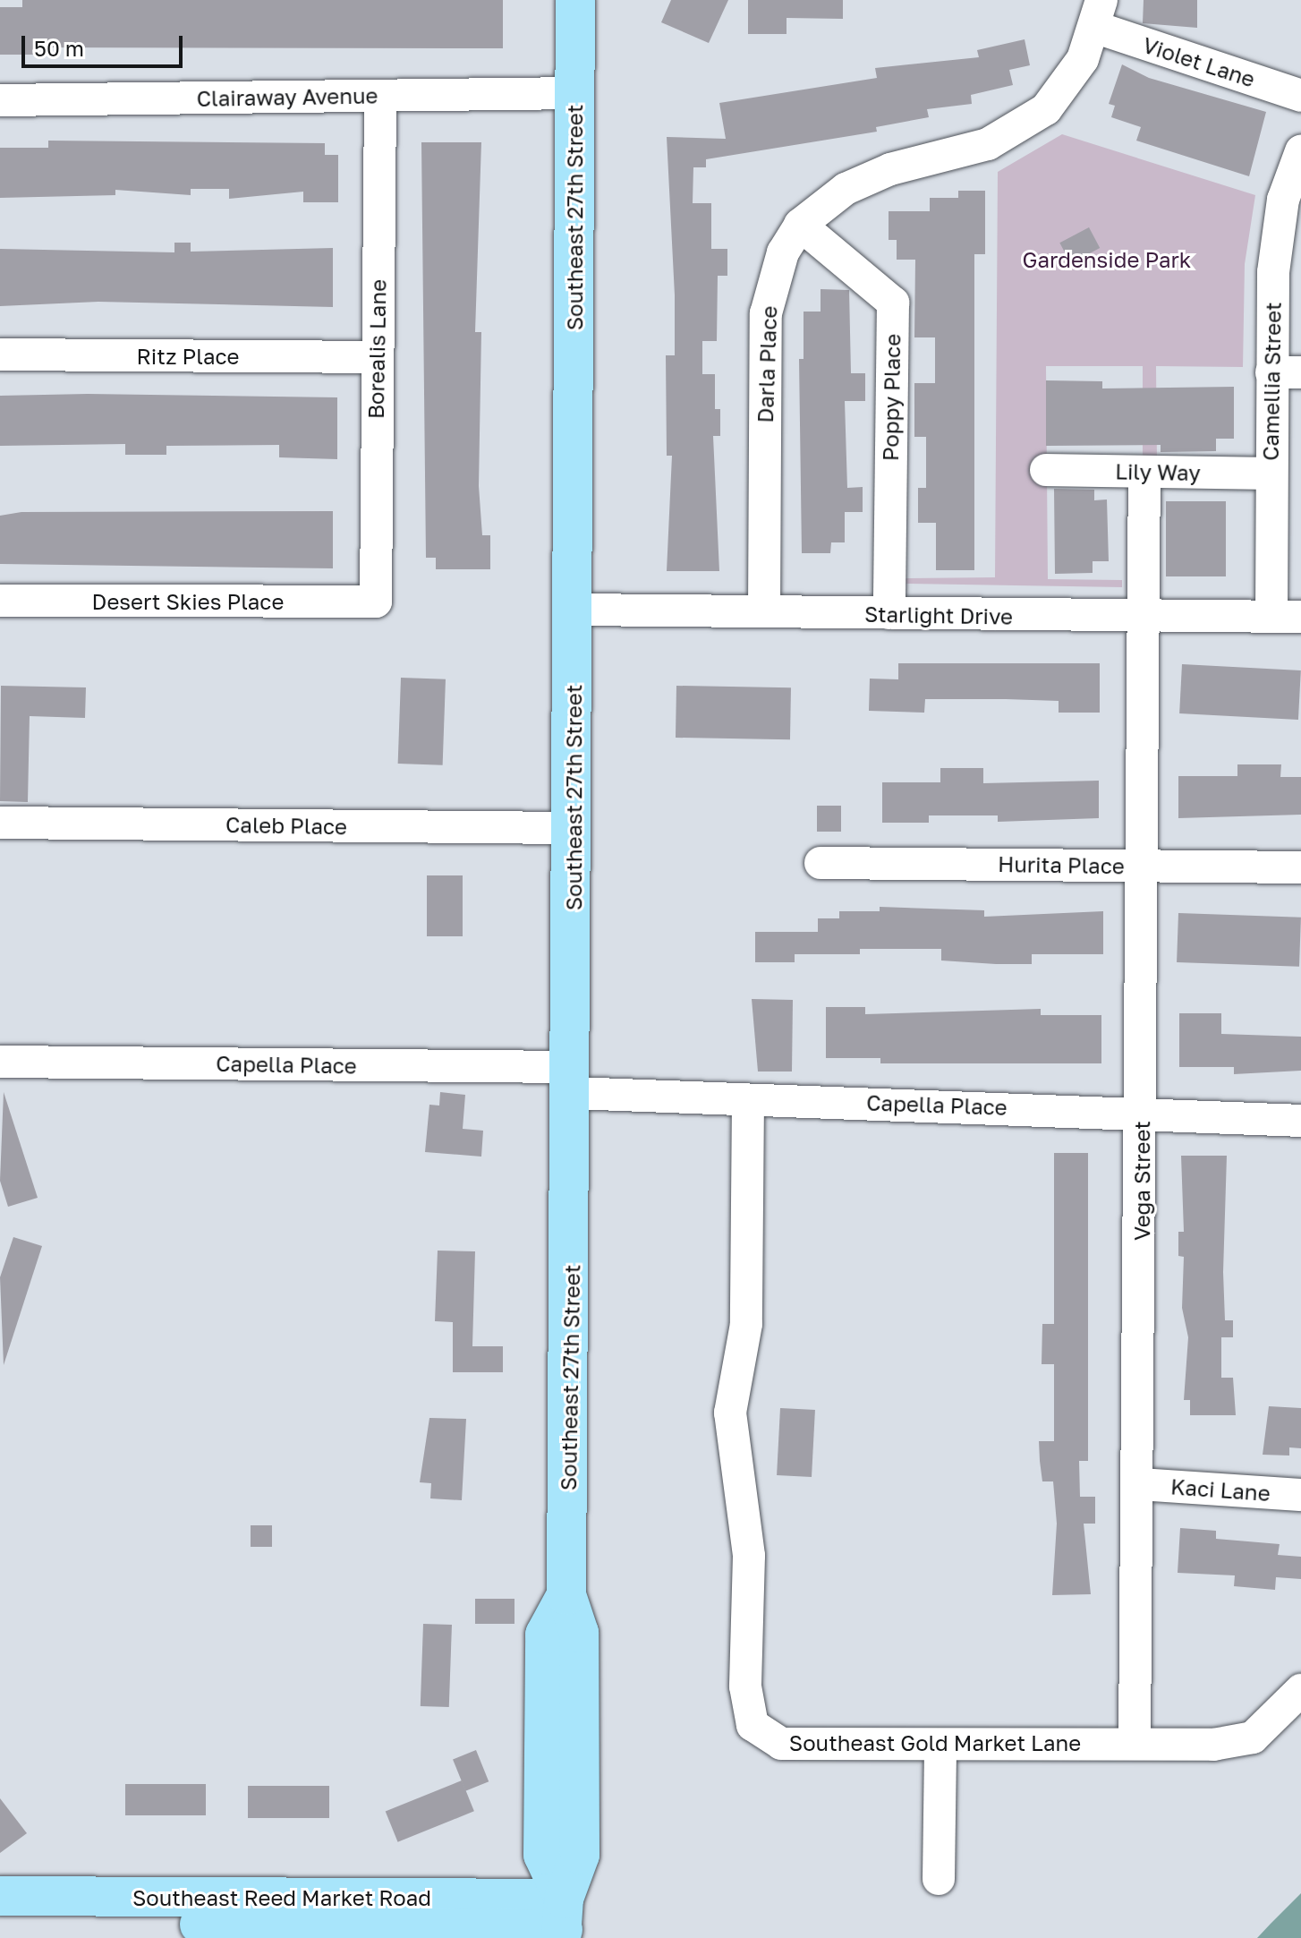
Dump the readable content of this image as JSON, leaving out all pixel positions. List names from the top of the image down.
{
  "streets": {
    "main road": ["Southeast 27th Street", "Southeast Reed Market Road"],
    "street": [
      "Violet Lane",
      "Clairaway Avenue",
      "Borealis Lane",
      "Ritz Place",
      "Darla Place",
      "Camellia Street",
      "Poppy Place",
      "Lily Way",
      "Desert Skies Place",
      "Starlight Drive",
      "Caleb Place",
      "Hurita Place",
      "Capella Place",
      "Vega Street",
      "Kaci Lane",
      "Southeast Gold Market Lane"
    ]
  },
  "crossings": [
    ["Violet Lane", "Darla Place"],
    ["Clairaway Avenue", "Southeast 27th Street"],
    ["Clairaway Avenue", "Borealis Lane"],
    ["Southeast 27th Street", "Starlight Drive"],
    ["Southeast 27th Street", "Caleb Place"],
    ["Southeast 27th Street", "Capella Place"],
    ["Southeast 27th Street", "Southeast Reed Market Road"],
    ["Borealis Lane", "Ritz Place"],
    ["Borealis Lane", "Desert Skies Place"],
    ["Darla Place", "Poppy Place"],
    ["Darla Place", "Starlight Drive"],
    ["Camellia Street", "Lily Way"],
    ["Camellia Street", "Starlight Drive"],
    ["Poppy Place", "Starlight Drive"],
    ["Lily Way", "Vega Street"],
    ["Starlight Drive", "Vega Street"],
    ["Hurita Place", "Vega Street"],
    ["Capella Place", "Vega Street"],
    ["Capella Place", "Southeast Gold Market Lane"],
    ["Vega Street", "Kaci Lane"],
    ["Vega Street", "Southeast Gold Market Lane"]
  ],
  "parks": ["Gardenside Park"],
  "scale_bar": "50 m"
}
